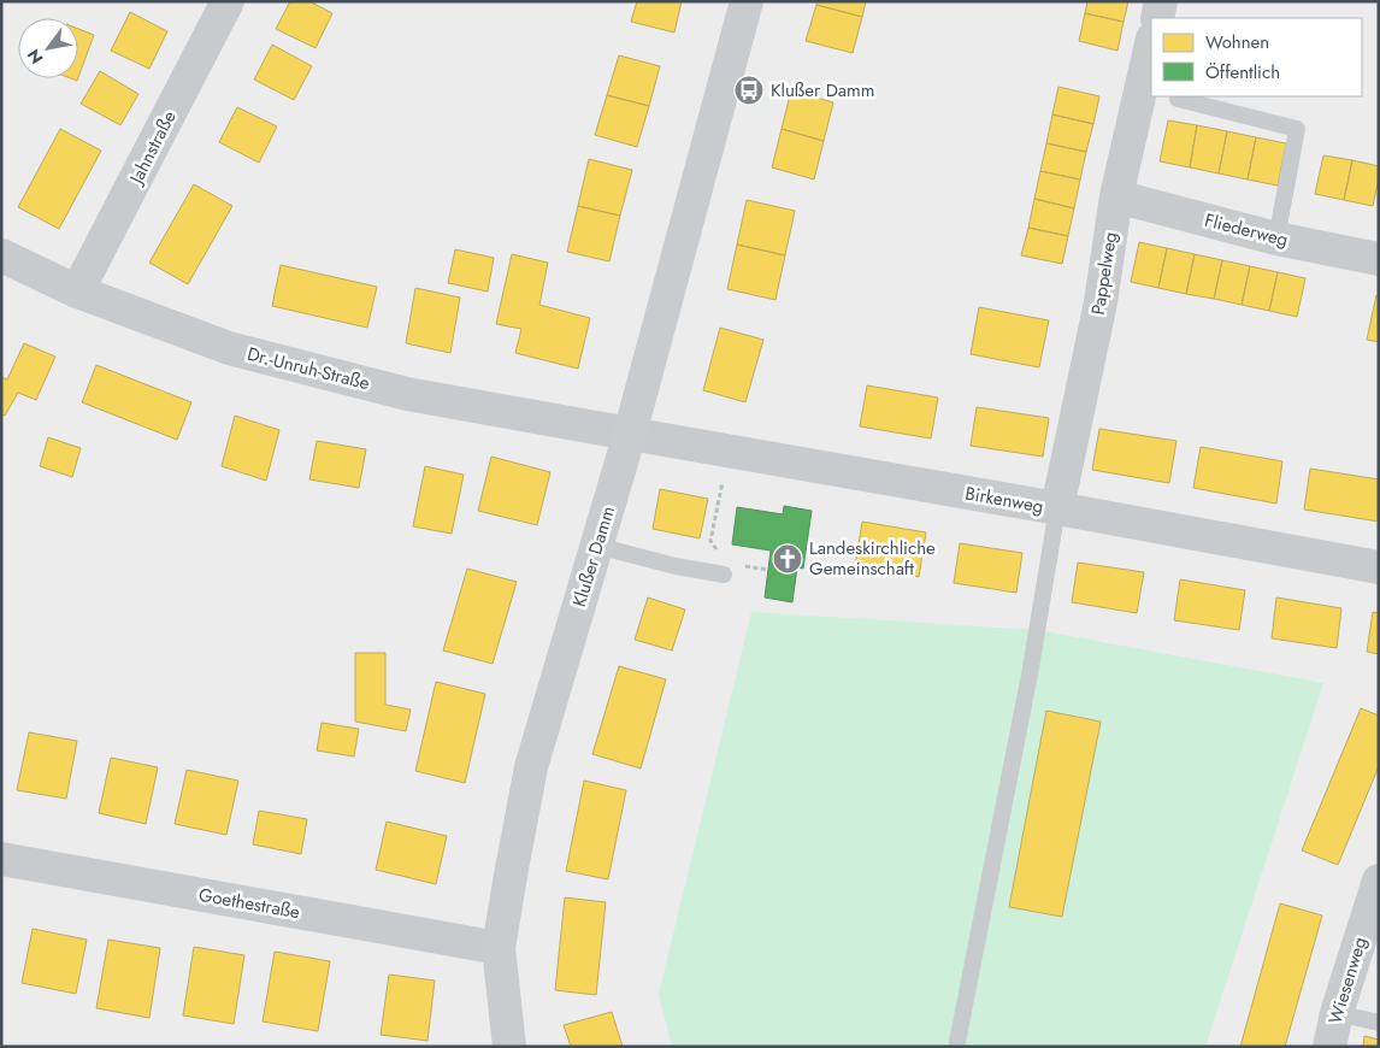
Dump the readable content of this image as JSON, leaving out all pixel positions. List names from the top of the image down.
{
  "streets": {
    "main road": ["Klußer Damm"],
    "street": [
      "Jahnstraße",
      "Fliederweg",
      "Pappelweg",
      "Dr.-Unruh-Straße",
      "Birkenweg",
      "Goethestraße",
      "Wiesenweg"
    ]
  },
  "crossings": [
    ["Jahnstraße", "Dr.-Unruh-Straße"],
    ["Fliederweg", "Pappelweg"],
    ["Pappelweg", "Birkenweg"],
    ["Dr.-Unruh-Straße", "Birkenweg"],
    ["Dr.-Unruh-Straße", "Klußer Damm"],
    ["Birkenweg", "Klußer Damm"],
    ["Klußer Damm", "Goethestraße"]
  ],
  "places": {
    "bus stop": ["Klußer Damm"],
    "church": ["Landeskirchliche Gemeinschaft"]
  },
  "legend": ["Wohnen", "Öffentlich"],
  "north": "bottom left"
}
